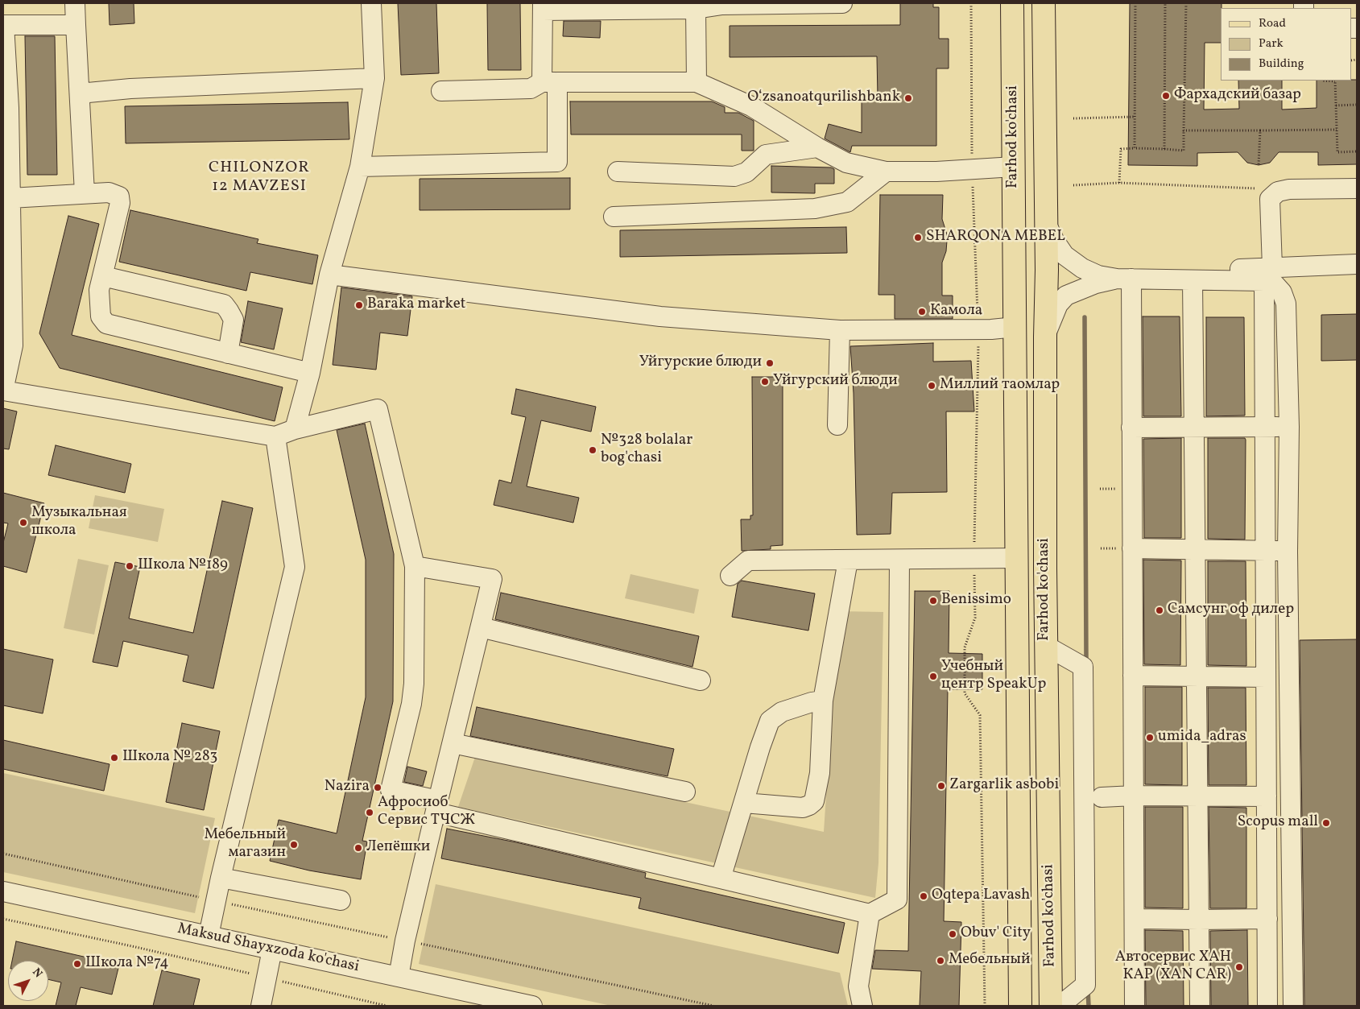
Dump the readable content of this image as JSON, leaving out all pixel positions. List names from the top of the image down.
{
  "streets": {
    "main road": ["Farhod ko'chasi"],
    "street": ["Maksud Shayxzoda ko'chasi"]
  },
  "districts": ["CHILONZOR 12 MAVZESI"],
  "places": [
    "Фархадский базар",
    "Oʻzsanoatqurilishbank",
    "SHARQONA MEBEL",
    "Baraka market",
    "Камола",
    "Уйгурские блюди",
    "Уйгурский блюди",
    "Миллий таомлар",
    "№328 bolalar bog'chasi",
    "Музыкальная школа",
    "Школа №189",
    "Benissimo",
    "Самсунг оф дилер",
    "Учебный центр SpeakUp",
    "umida_adras",
    "Школа № 283",
    "Zargarlik asbobi",
    "Nazira",
    "Афросиоб Сервис ТЧСЖ",
    "Scopus mall",
    "Мебельный магазин",
    "Лепёшки",
    "Oqtepa Lavash",
    "Obuv' City",
    "Мебельный",
    "Школа №74",
    "Автосервис ХАН КАР (XAN CAR)"
  ],
  "legend": ["Road", "Park", "Building"],
  "north": "top right"
}
